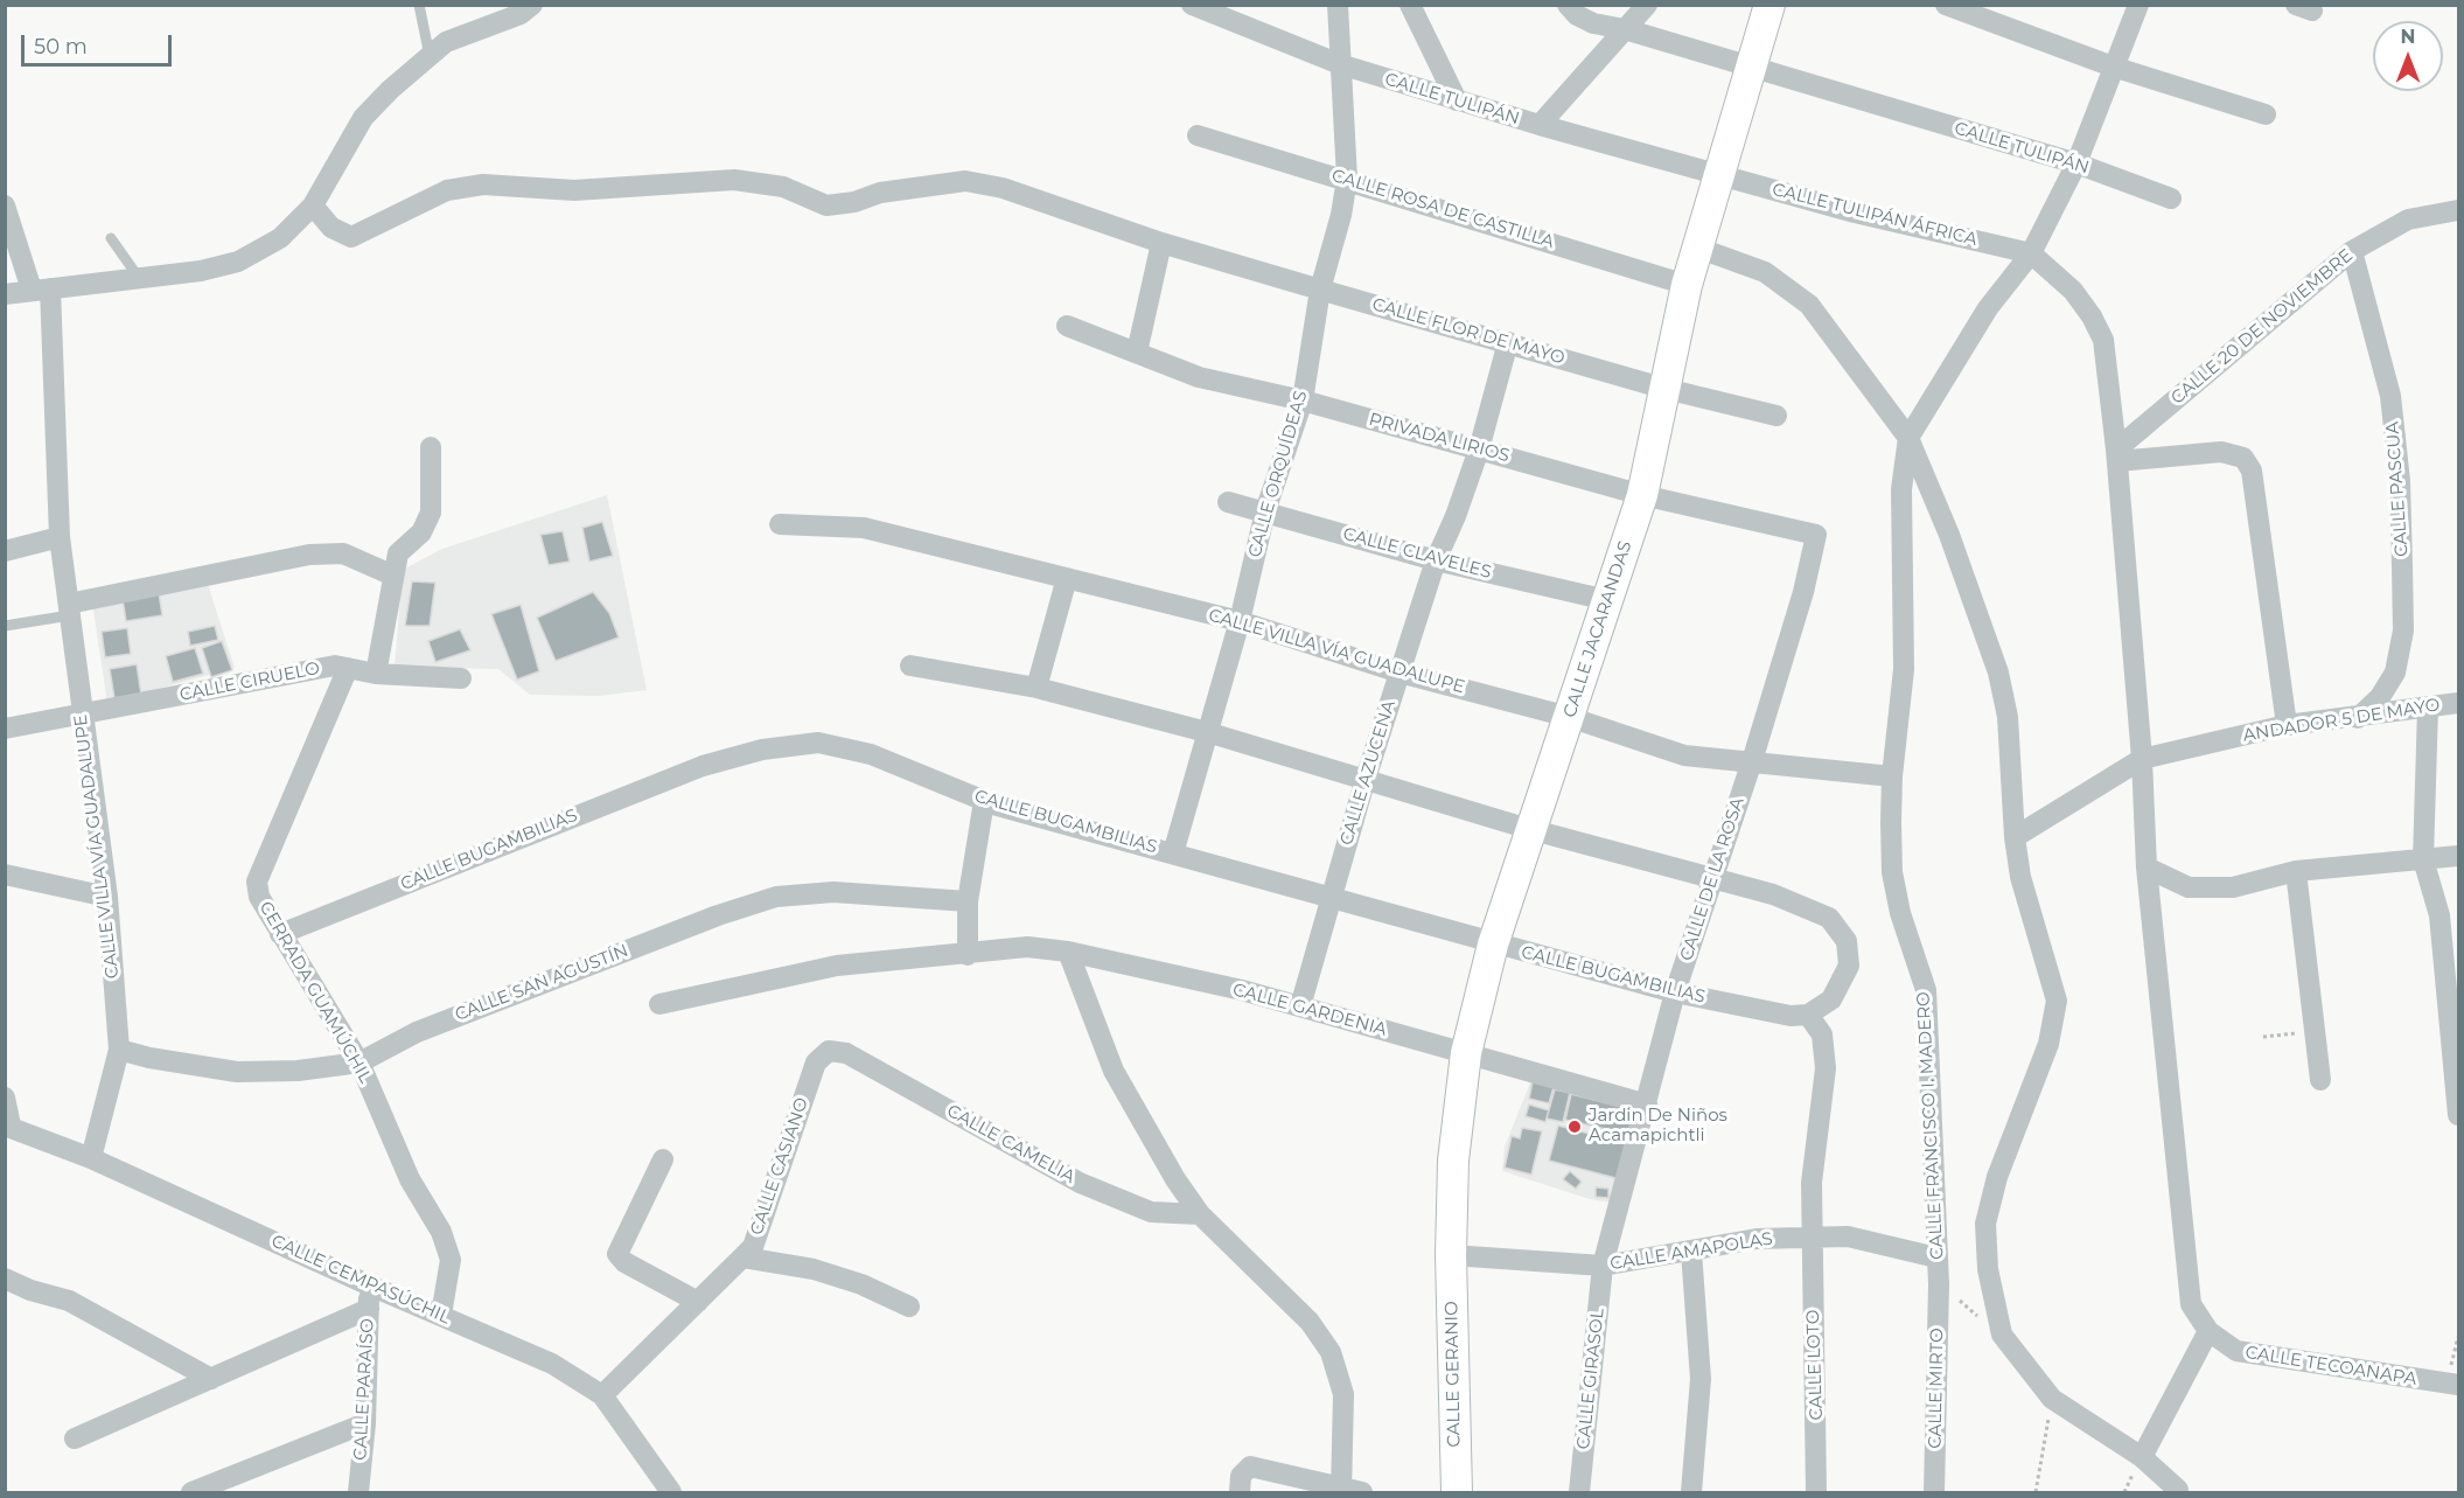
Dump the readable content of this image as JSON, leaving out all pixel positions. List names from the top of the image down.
{
  "streets": {
    "street": [
      "CALLE TULIPÁN",
      "CALLE ROSA DE CASTILLA",
      "CALLE TULIPÁN ÁFRICA",
      "CALLE 20 DE NOVIEMBRE",
      "CALLE FLOR DE MAYO",
      "PRIVADA LIRIOS",
      "CALLE ORQUÍDEAS",
      "CALLE PASCUA",
      "CALLE CLAVELES",
      "CALLE JACARANDAS",
      "CALLE VILLA VÍA GUADALUPE",
      "CALLE CIRUELO",
      "ANDADOR 5 DE MAYO",
      "CALLE AZUCENA",
      "CALLE BUGAMBILIAS",
      "CALLE DE LA ROSA",
      "CALLE SAN AGUSTÍN",
      "CERRADA GUAMÚCHIL",
      "CALLE GARDENIA",
      "CALLE FRANCISCO I. MADERO",
      "CALLE CAMELIA",
      "CALLE CASIANO",
      "CALLE AMAPOLAS",
      "CALLE CEMPASÚCHIL",
      "CALLE LOTO",
      "CALLE TECOANAPA",
      "CALLE GERANIO",
      "CALLE GIRASOL",
      "CALLE MIRTO",
      "CALLE PARAÍSO"
    ]
  },
  "crossings": [
    ["CALLE TULIPÁN", "CALLE TULIPÁN ÁFRICA"],
    ["CALLE TULIPÁN", "CALLE ORQUÍDEAS"],
    ["CALLE TULIPÁN", "CALLE JACARANDAS"],
    ["CALLE TULIPÁN", "CALLE FRANCISCO I. MADERO"],
    ["CALLE ROSA DE CASTILLA", "CALLE ORQUÍDEAS"],
    ["CALLE ROSA DE CASTILLA", "CALLE JACARANDAS"],
    ["CALLE TULIPÁN ÁFRICA", "CALLE JACARANDAS"],
    ["CALLE TULIPÁN ÁFRICA", "CALLE FRANCISCO I. MADERO"],
    ["CALLE 20 DE NOVIEMBRE", "CALLE PASCUA"],
    ["CALLE FLOR DE MAYO", "CALLE ORQUÍDEAS"],
    ["CALLE FLOR DE MAYO", "CALLE JACARANDAS"],
    ["CALLE FLOR DE MAYO", "CALLE AZUCENA"],
    ["PRIVADA LIRIOS", "CALLE ORQUÍDEAS"],
    ["PRIVADA LIRIOS", "CALLE JACARANDAS"],
    ["PRIVADA LIRIOS", "CALLE AZUCENA"],
    ["PRIVADA LIRIOS", "CALLE DE LA ROSA"],
    ["CALLE ORQUÍDEAS", "CALLE CLAVELES"],
    ["CALLE ORQUÍDEAS", "CALLE VILLA VÍA GUADALUPE"],
    ["CALLE ORQUÍDEAS", "CALLE BUGAMBILIAS"],
    ["CALLE PASCUA", "ANDADOR 5 DE MAYO"],
    ["CALLE CLAVELES", "CALLE JACARANDAS"],
    ["CALLE CLAVELES", "CALLE AZUCENA"],
    ["CALLE JACARANDAS", "CALLE VILLA VÍA GUADALUPE"],
    ["CALLE JACARANDAS", "CALLE BUGAMBILIAS"],
    ["CALLE JACARANDAS", "CALLE GARDENIA"],
    ["CALLE JACARANDAS", "CALLE AMAPOLAS"],
    ["CALLE JACARANDAS", "CALLE GERANIO"],
    ["CALLE VILLA VÍA GUADALUPE", "CALLE CIRUELO"],
    ["CALLE VILLA VÍA GUADALUPE", "CALLE AZUCENA"],
    ["CALLE VILLA VÍA GUADALUPE", "CALLE DE LA ROSA"],
    ["CALLE VILLA VÍA GUADALUPE", "CALLE SAN AGUSTÍN"],
    ["CALLE VILLA VÍA GUADALUPE", "CALLE FRANCISCO I. MADERO"],
    ["CALLE VILLA VÍA GUADALUPE", "CALLE CEMPASÚCHIL"],
    ["CALLE CIRUELO", "CERRADA GUAMÚCHIL"],
    ["CALLE AZUCENA", "CALLE BUGAMBILIAS"],
    ["CALLE AZUCENA", "CALLE GARDENIA"],
    ["CALLE BUGAMBILIAS", "CALLE DE LA ROSA"],
    ["CALLE BUGAMBILIAS", "CERRADA GUAMÚCHIL"],
    ["CALLE DE LA ROSA", "CALLE GARDENIA"],
    ["CALLE DE LA ROSA", "CALLE AMAPOLAS"],
    ["CALLE DE LA ROSA", "CALLE GIRASOL"],
    ["CALLE SAN AGUSTÍN", "CERRADA GUAMÚCHIL"],
    ["CERRADA GUAMÚCHIL", "CALLE CEMPASÚCHIL"],
    ["CALLE FRANCISCO I. MADERO", "CALLE AMAPOLAS"],
    ["CALLE FRANCISCO I. MADERO", "CALLE MIRTO"],
    ["CALLE CAMELIA", "CALLE CASIANO"],
    ["CALLE CASIANO", "CALLE CEMPASÚCHIL"],
    ["CALLE AMAPOLAS", "CALLE LOTO"],
    ["CALLE AMAPOLAS", "CALLE GERANIO"],
    ["CALLE AMAPOLAS", "CALLE GIRASOL"],
    ["CALLE CEMPASÚCHIL", "CALLE PARAÍSO"]
  ],
  "places": ["Jardin De Niños Acamapichtli"],
  "scale_bar": "50 m",
  "north": "top"
}
